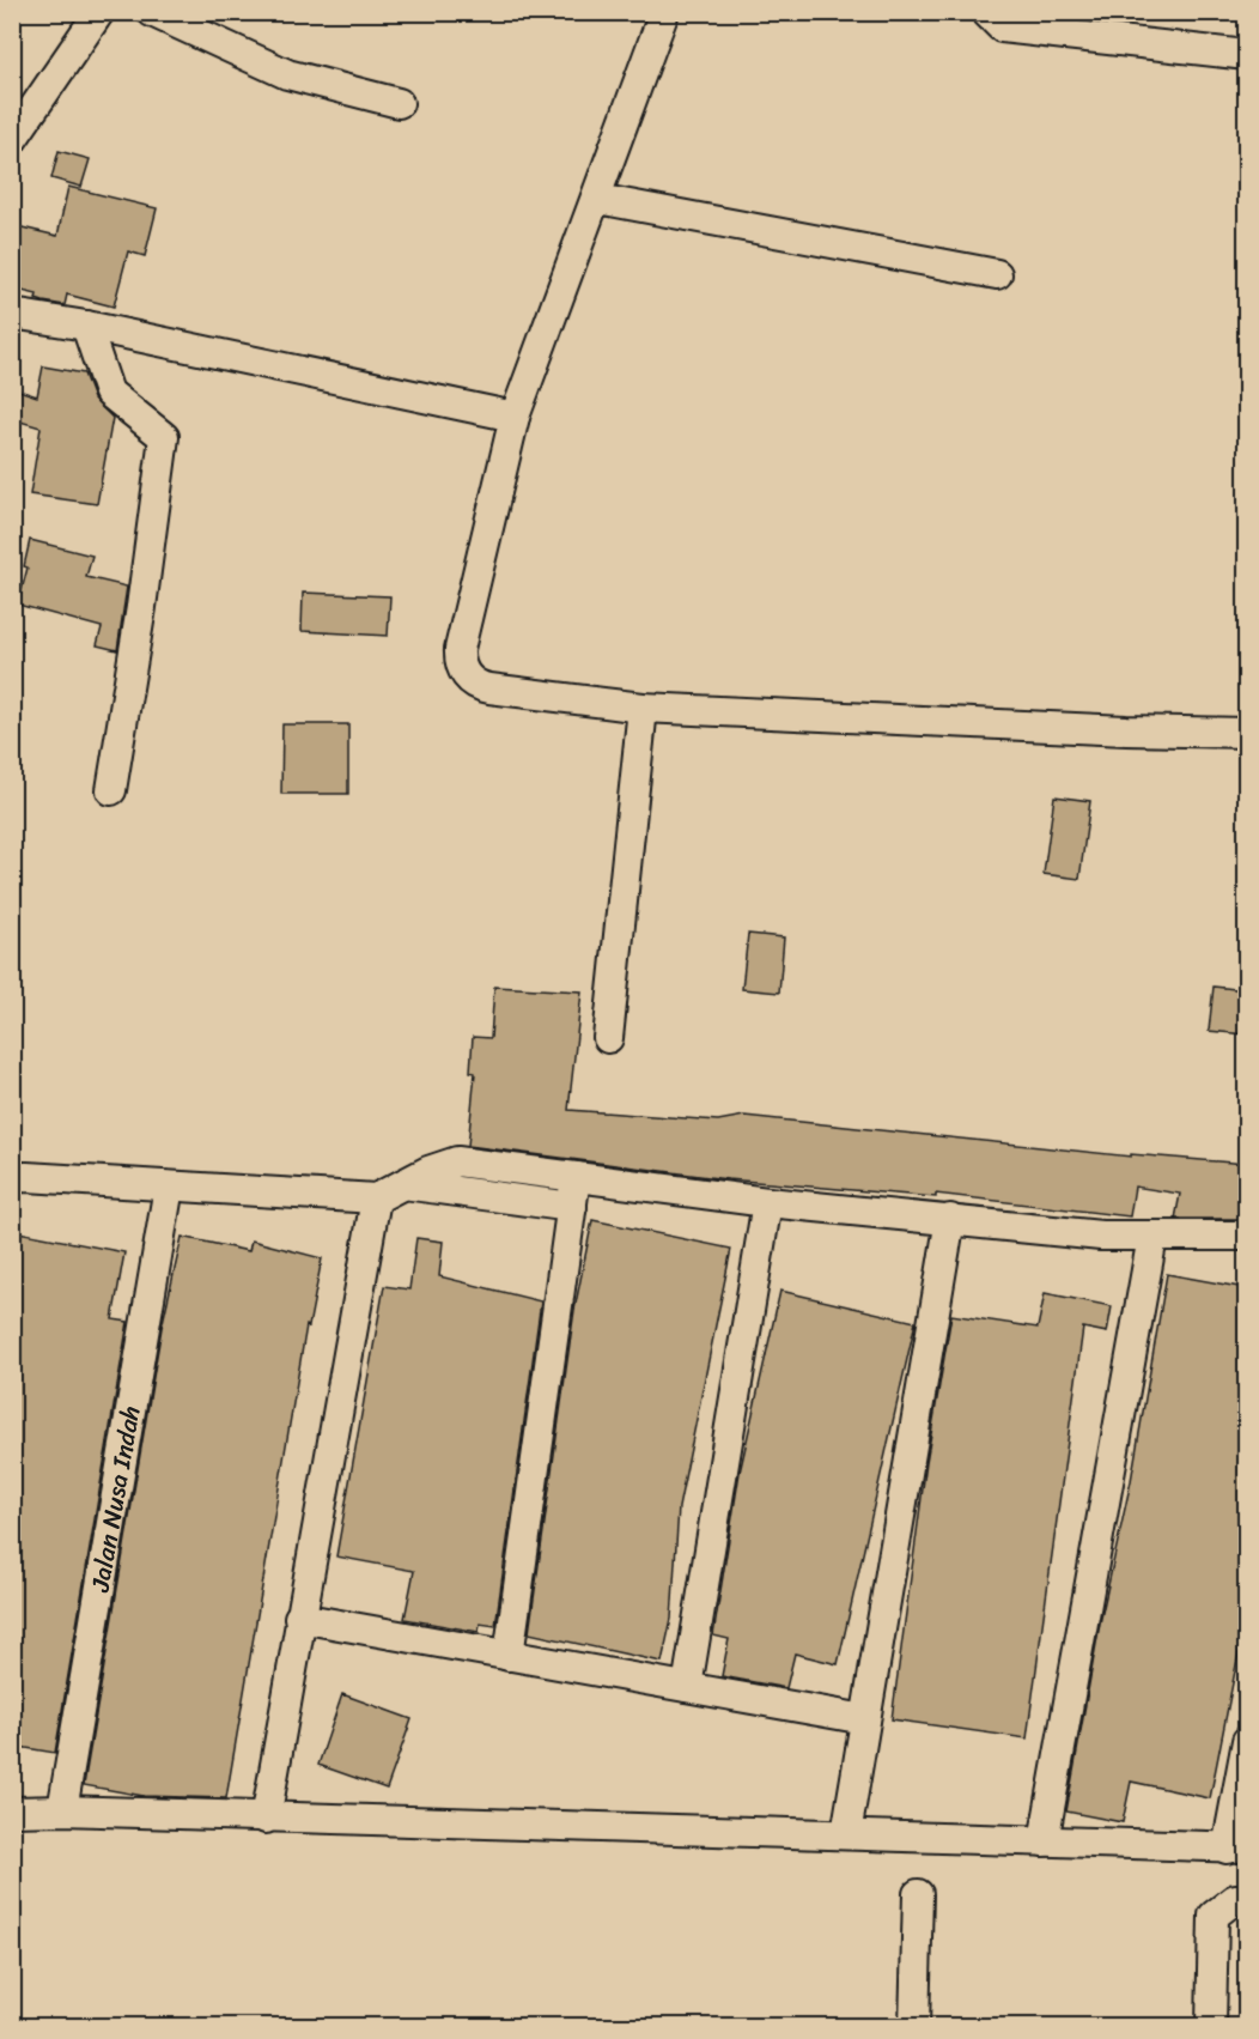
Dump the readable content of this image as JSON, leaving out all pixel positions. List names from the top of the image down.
{
  "streets": {
    "street": ["Jalan Nusa Indah"]
  }
}
